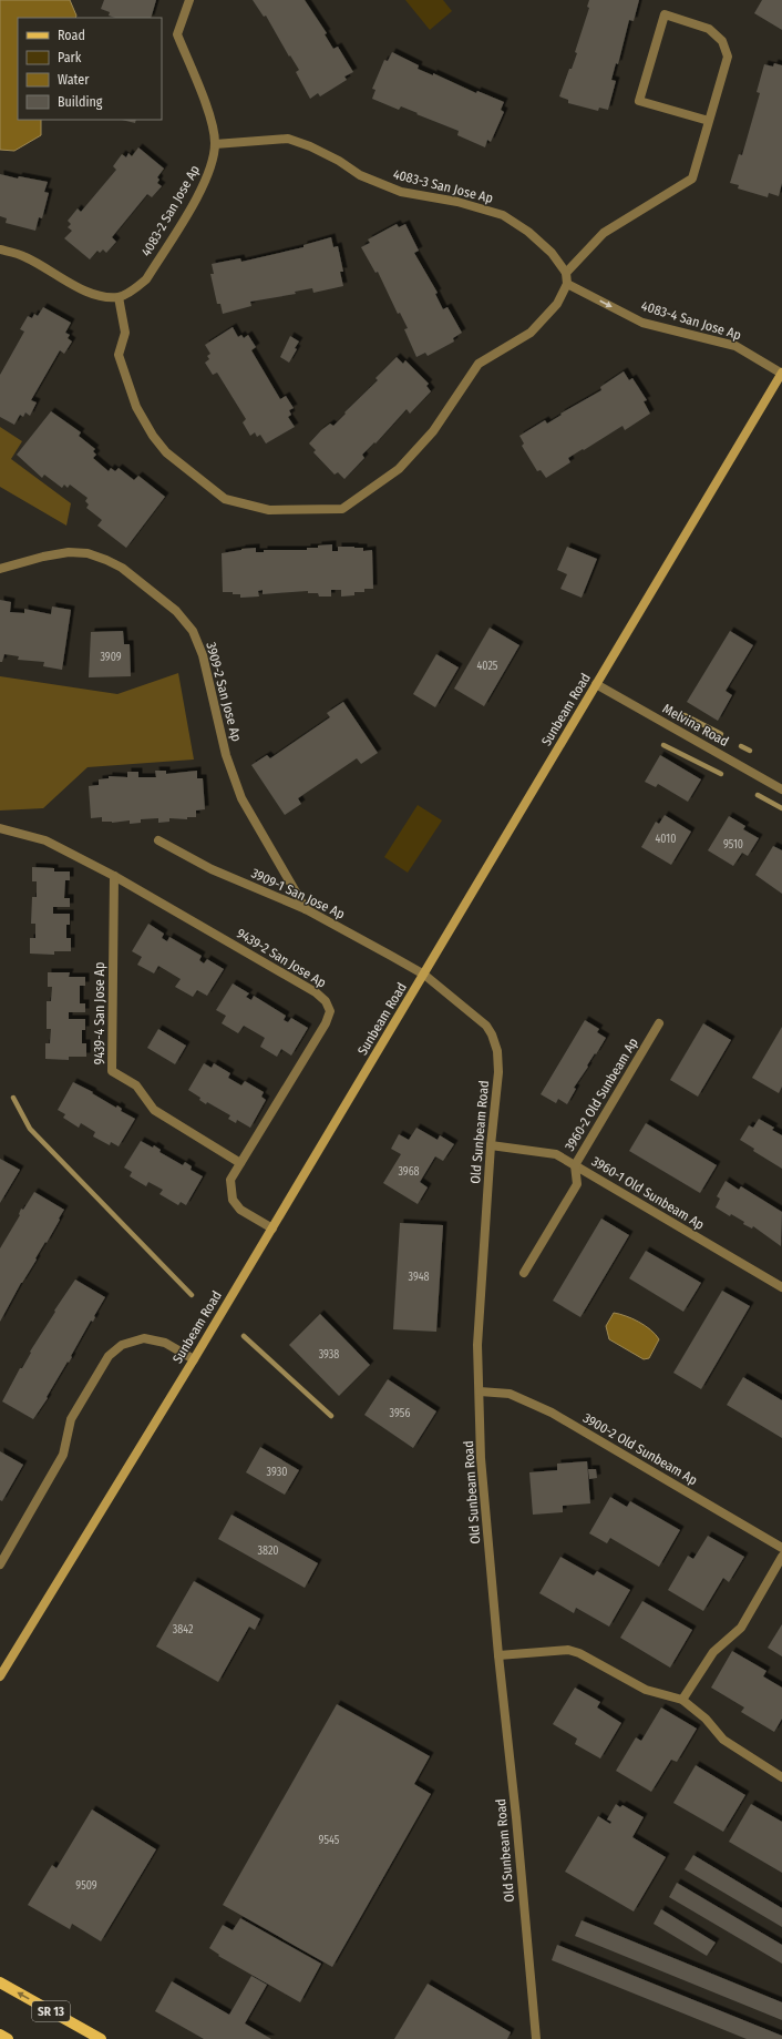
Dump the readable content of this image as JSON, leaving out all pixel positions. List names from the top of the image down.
{
  "streets": {
    "main road": ["SR 13"],
    "street": [
      "4083-3 San Jose Ap",
      "4083-2 San Jose Ap",
      "4083-4 San Jose Ap",
      "3909-2 San Jose Ap",
      "Sunbeam Road",
      "Melvina Road",
      "3909-1 San Jose Ap",
      "9439-2 San Jose Ap",
      "9439-4 San Jose Ap",
      "3960-2 Old Sunbeam Ap",
      "Old Sunbeam Road",
      "3960-1 Old Sunbeam Ap",
      "3900-2 Old Sunbeam Ap"
    ]
  },
  "crossings": [
    ["4083-3 San Jose Ap", "4083-2 San Jose Ap"],
    ["4083-4 San Jose Ap", "Sunbeam Road"],
    ["3909-2 San Jose Ap", "3909-1 San Jose Ap"],
    ["Sunbeam Road", "Melvina Road"],
    ["Sunbeam Road", "3909-1 San Jose Ap"],
    ["Sunbeam Road", "9439-2 San Jose Ap"],
    ["Sunbeam Road", "Old Sunbeam Road"],
    ["3909-1 San Jose Ap", "Old Sunbeam Road"],
    ["9439-2 San Jose Ap", "9439-4 San Jose Ap"],
    ["3960-2 Old Sunbeam Ap", "3960-1 Old Sunbeam Ap"],
    ["Old Sunbeam Road", "3960-1 Old Sunbeam Ap"],
    ["Old Sunbeam Road", "3900-2 Old Sunbeam Ap"]
  ],
  "one_way": ["4083-4 San Jose Ap"],
  "house_numbers": [
    "3909",
    "4025",
    "4010",
    "9510",
    "3968",
    "3948",
    "3938",
    "3956",
    "3930",
    "3820",
    "3842",
    "9545",
    "9509"
  ],
  "legend": [
    "Road",
    "Park",
    "Water",
    "Building"
  ]
}
